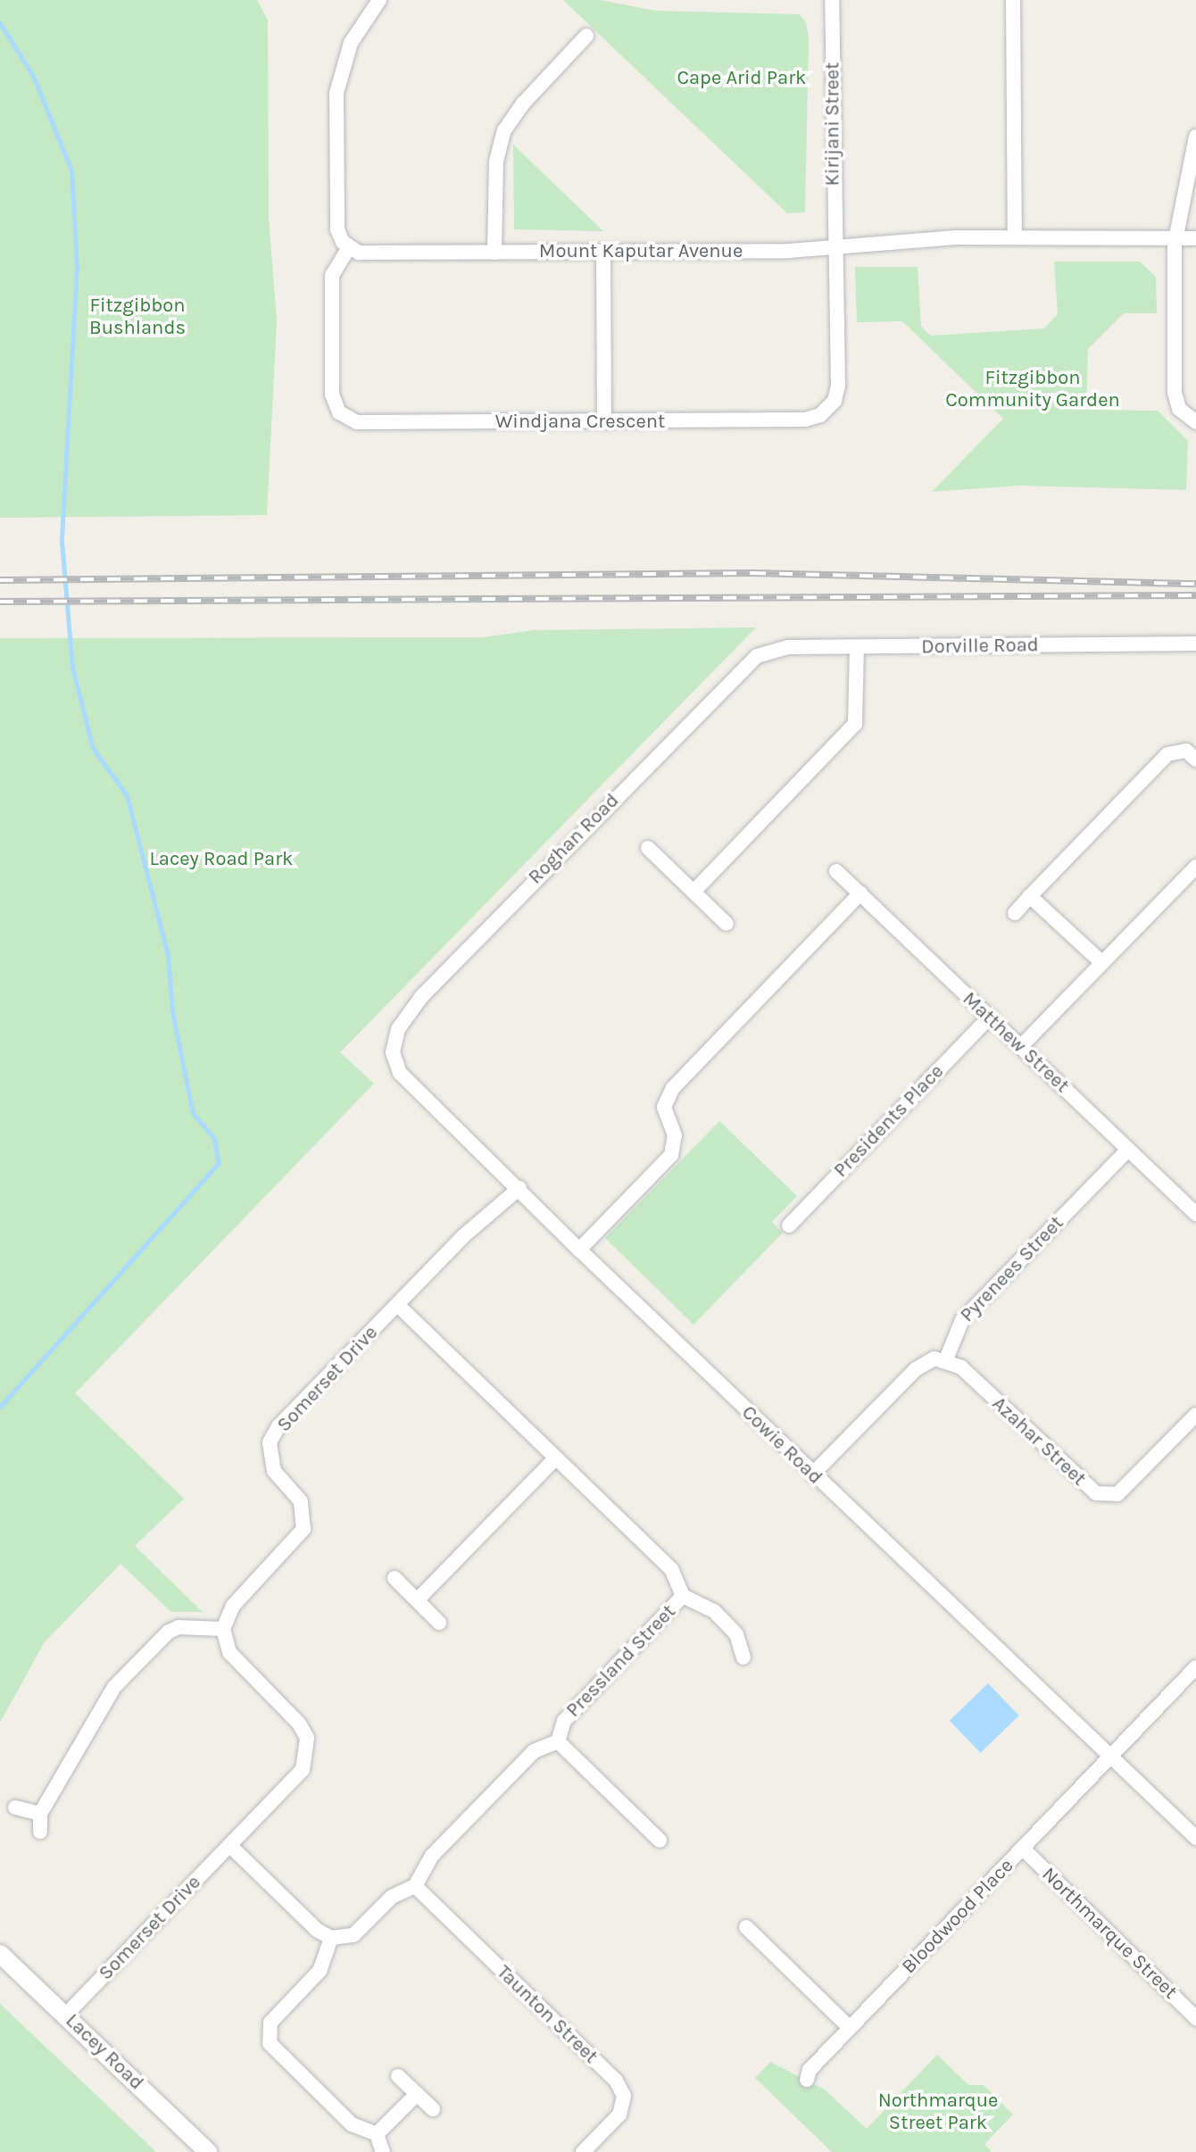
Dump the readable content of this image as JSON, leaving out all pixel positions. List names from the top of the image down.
{
  "streets": {
    "street": [
      "Kirijani Street",
      "Mount Kaputar Avenue",
      "Windjana Crescent",
      "Dorville Road",
      "Roghan Road",
      "Matthew Street",
      "Presidents Place",
      "Pyrenees Street",
      "Somerset Drive",
      "Azahar Street",
      "Cowie Road",
      "Pressland Street",
      "Bloodwood Place",
      "Northmarque Street",
      "Taunton Street",
      "Lacey Road"
    ]
  },
  "crossings": [
    ["Kirijani Street", "Mount Kaputar Avenue"],
    ["Kirijani Street", "Windjana Crescent"],
    ["Mount Kaputar Avenue", "Windjana Crescent"],
    ["Dorville Road", "Roghan Road"],
    ["Roghan Road", "Cowie Road"],
    ["Matthew Street", "Presidents Place"],
    ["Matthew Street", "Pyrenees Street"],
    ["Pyrenees Street", "Azahar Street"],
    ["Somerset Drive", "Cowie Road"],
    ["Somerset Drive", "Pressland Street"],
    ["Somerset Drive", "Lacey Road"],
    ["Cowie Road", "Bloodwood Place"],
    ["Pressland Street", "Taunton Street"],
    ["Bloodwood Place", "Northmarque Street"]
  ],
  "parks": [
    "Cape Arid Park",
    "Fitzgibbon Bushlands",
    "Fitzgibbon Community Garden",
    "Lacey Road Park",
    "Northmarque Street Park"
  ]
}
